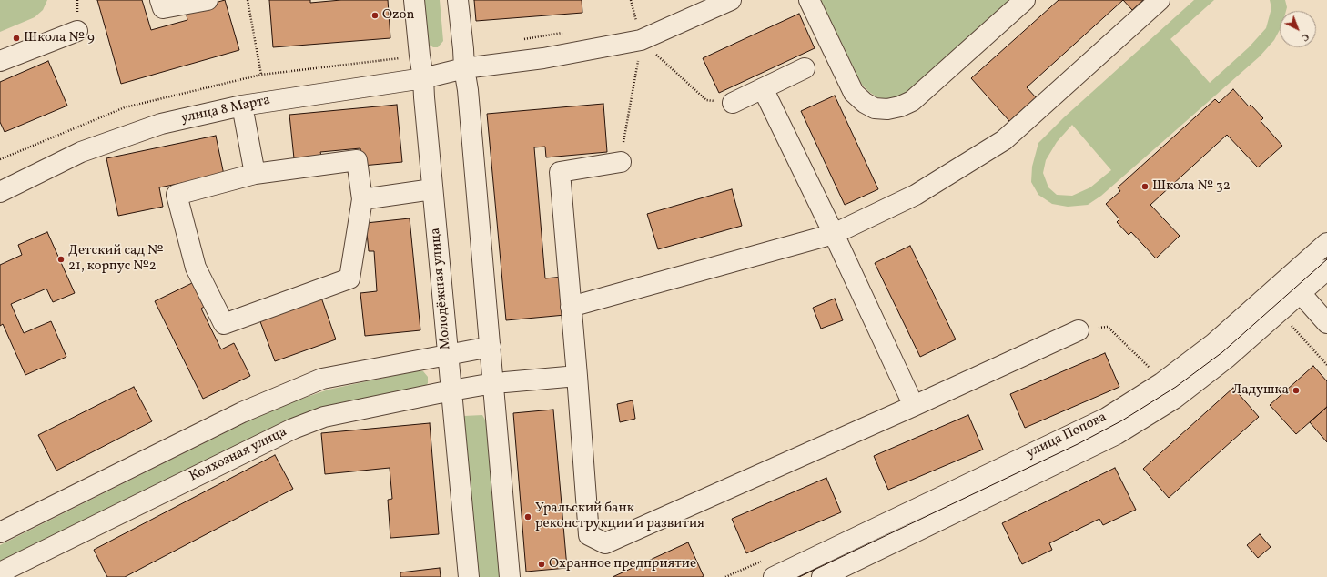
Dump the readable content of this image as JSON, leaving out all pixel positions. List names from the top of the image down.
{
  "streets": {
    "street": [
      "улица 8 Марта",
      "Молодёжная улица",
      "улица Попова",
      "Колхозная улица"
    ]
  },
  "crossings": [
    ["улица 8 Марта", "Молодёжная улица"],
    ["Молодёжная улица", "Колхозная улица"]
  ],
  "places": [
    "Ozon",
    "Школа № 9",
    "Школа № 32",
    "Детский сад № 21, корпус №2",
    "Ладушка",
    "Уральский банк реконструкции и развития",
    "Охранное предприятие"
  ],
  "north": "bottom right"
}
